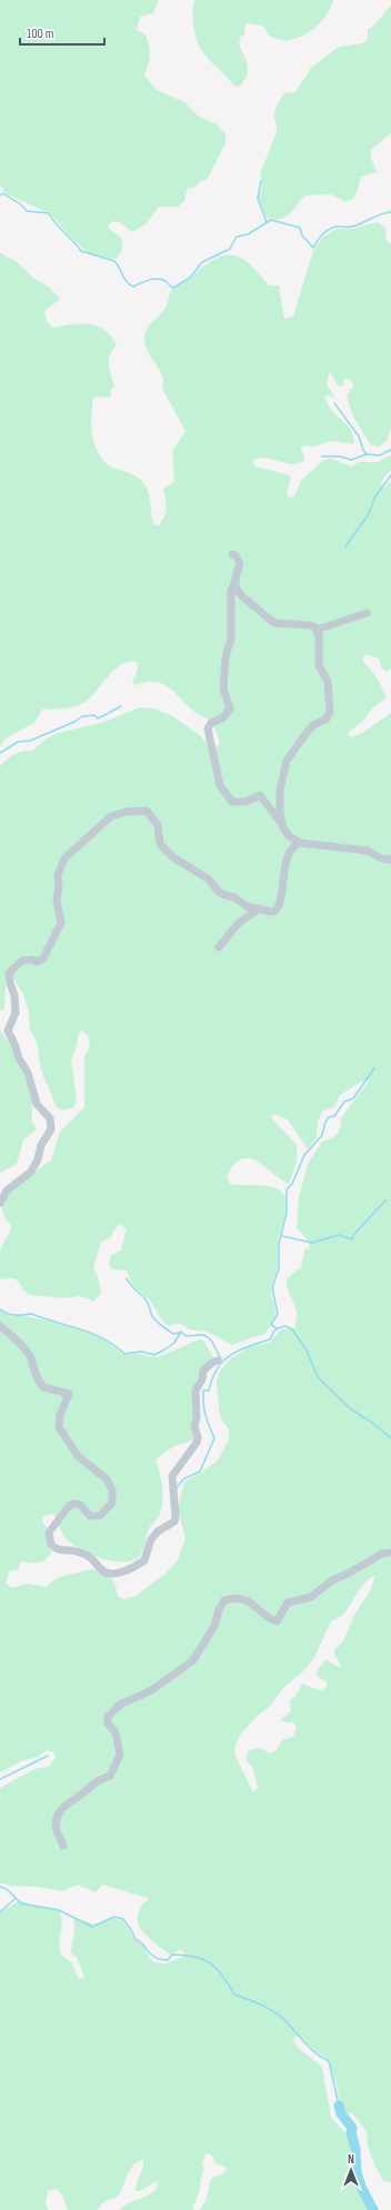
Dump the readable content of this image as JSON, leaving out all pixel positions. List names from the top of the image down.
{
  "scale_bar": "100 m",
  "north": "top"
}
